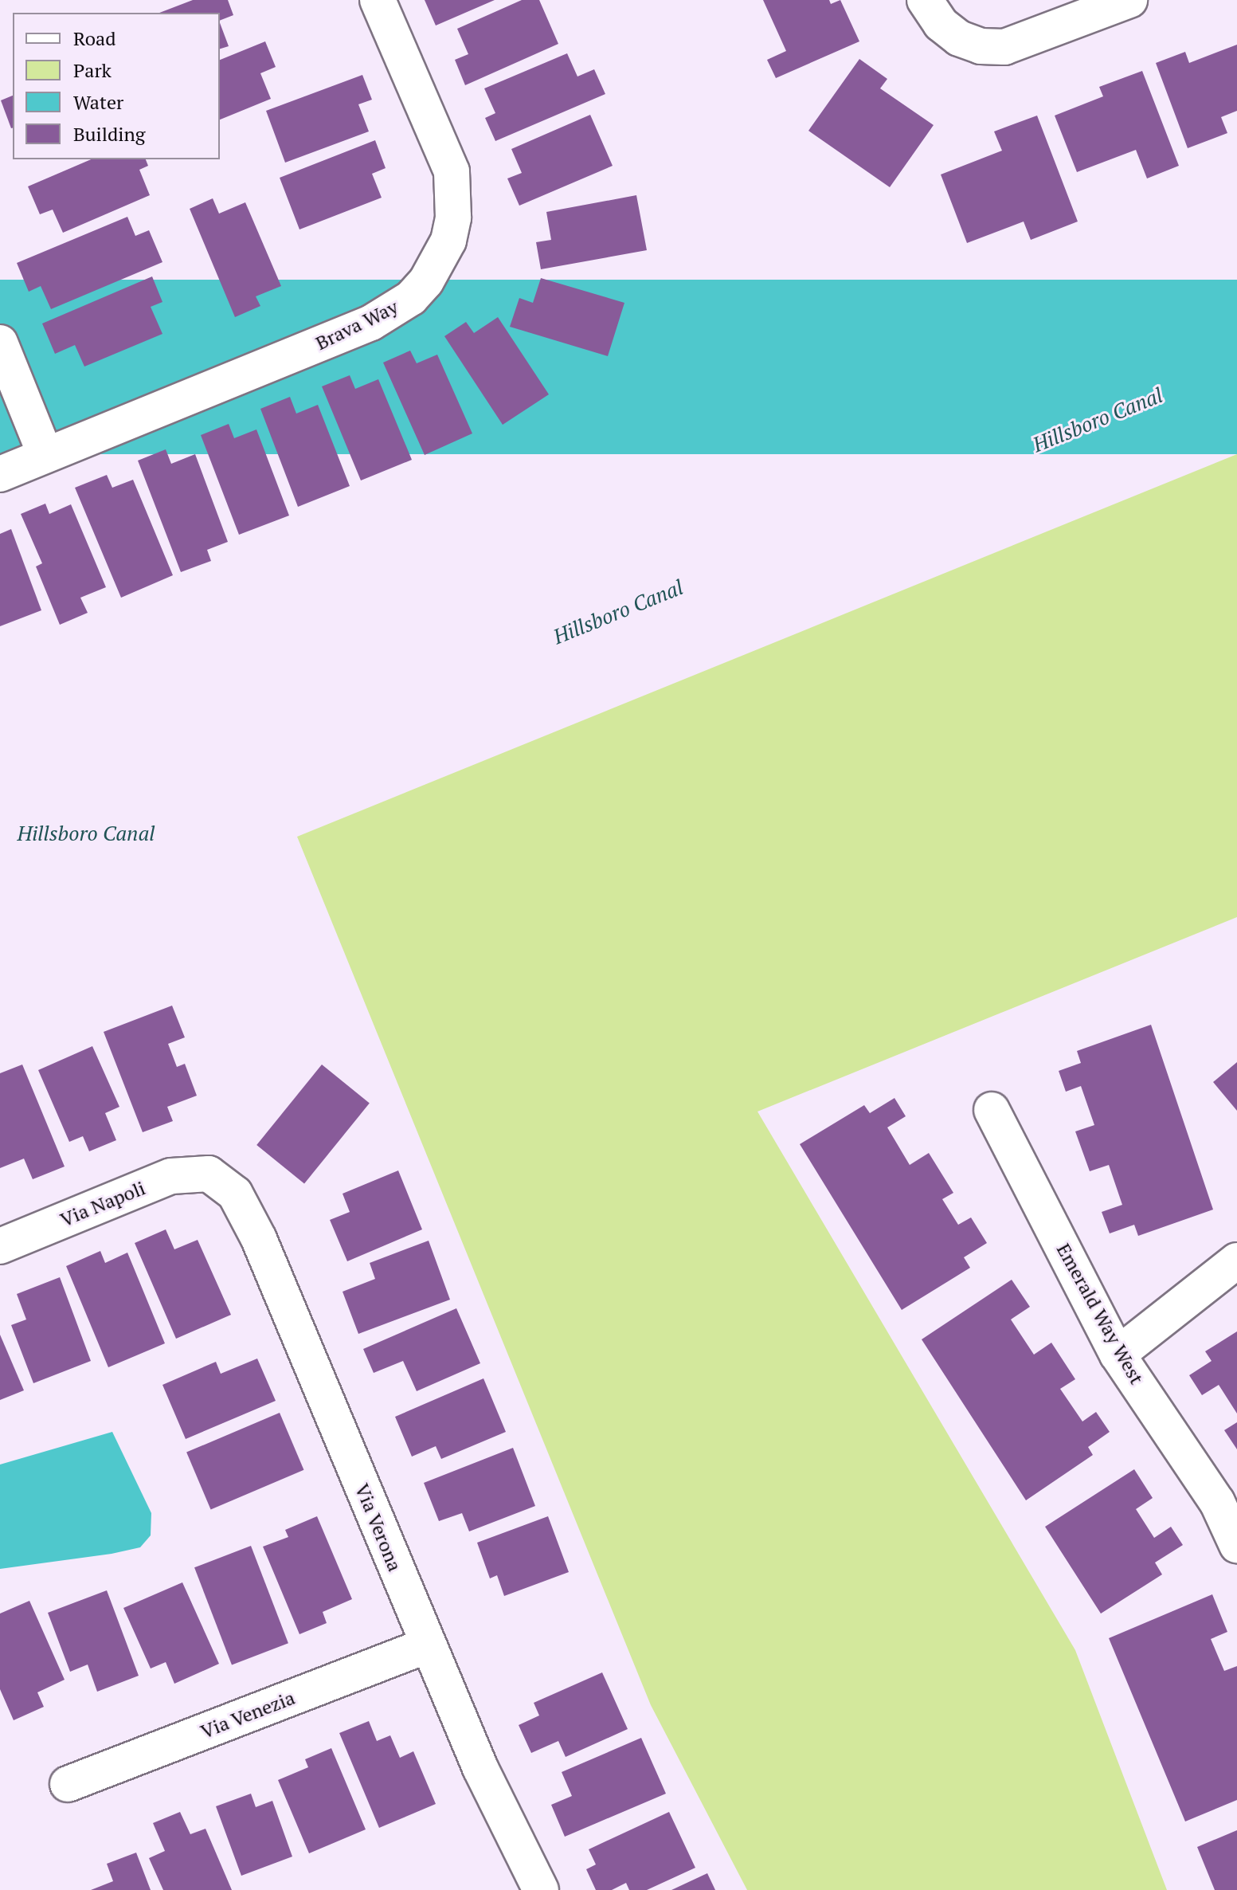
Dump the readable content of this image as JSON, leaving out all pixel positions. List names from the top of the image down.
{
  "streets": {
    "street": [
      "Brava Way",
      "Via Napoli",
      "Emerald Way West",
      "Via Verona",
      "Via Venezia"
    ]
  },
  "crossings": [
    ["Via Napoli", "Via Verona"],
    ["Via Verona", "Via Venezia"]
  ],
  "water": ["Hillsboro Canal"],
  "legend": [
    "Road",
    "Park",
    "Water",
    "Building"
  ]
}
